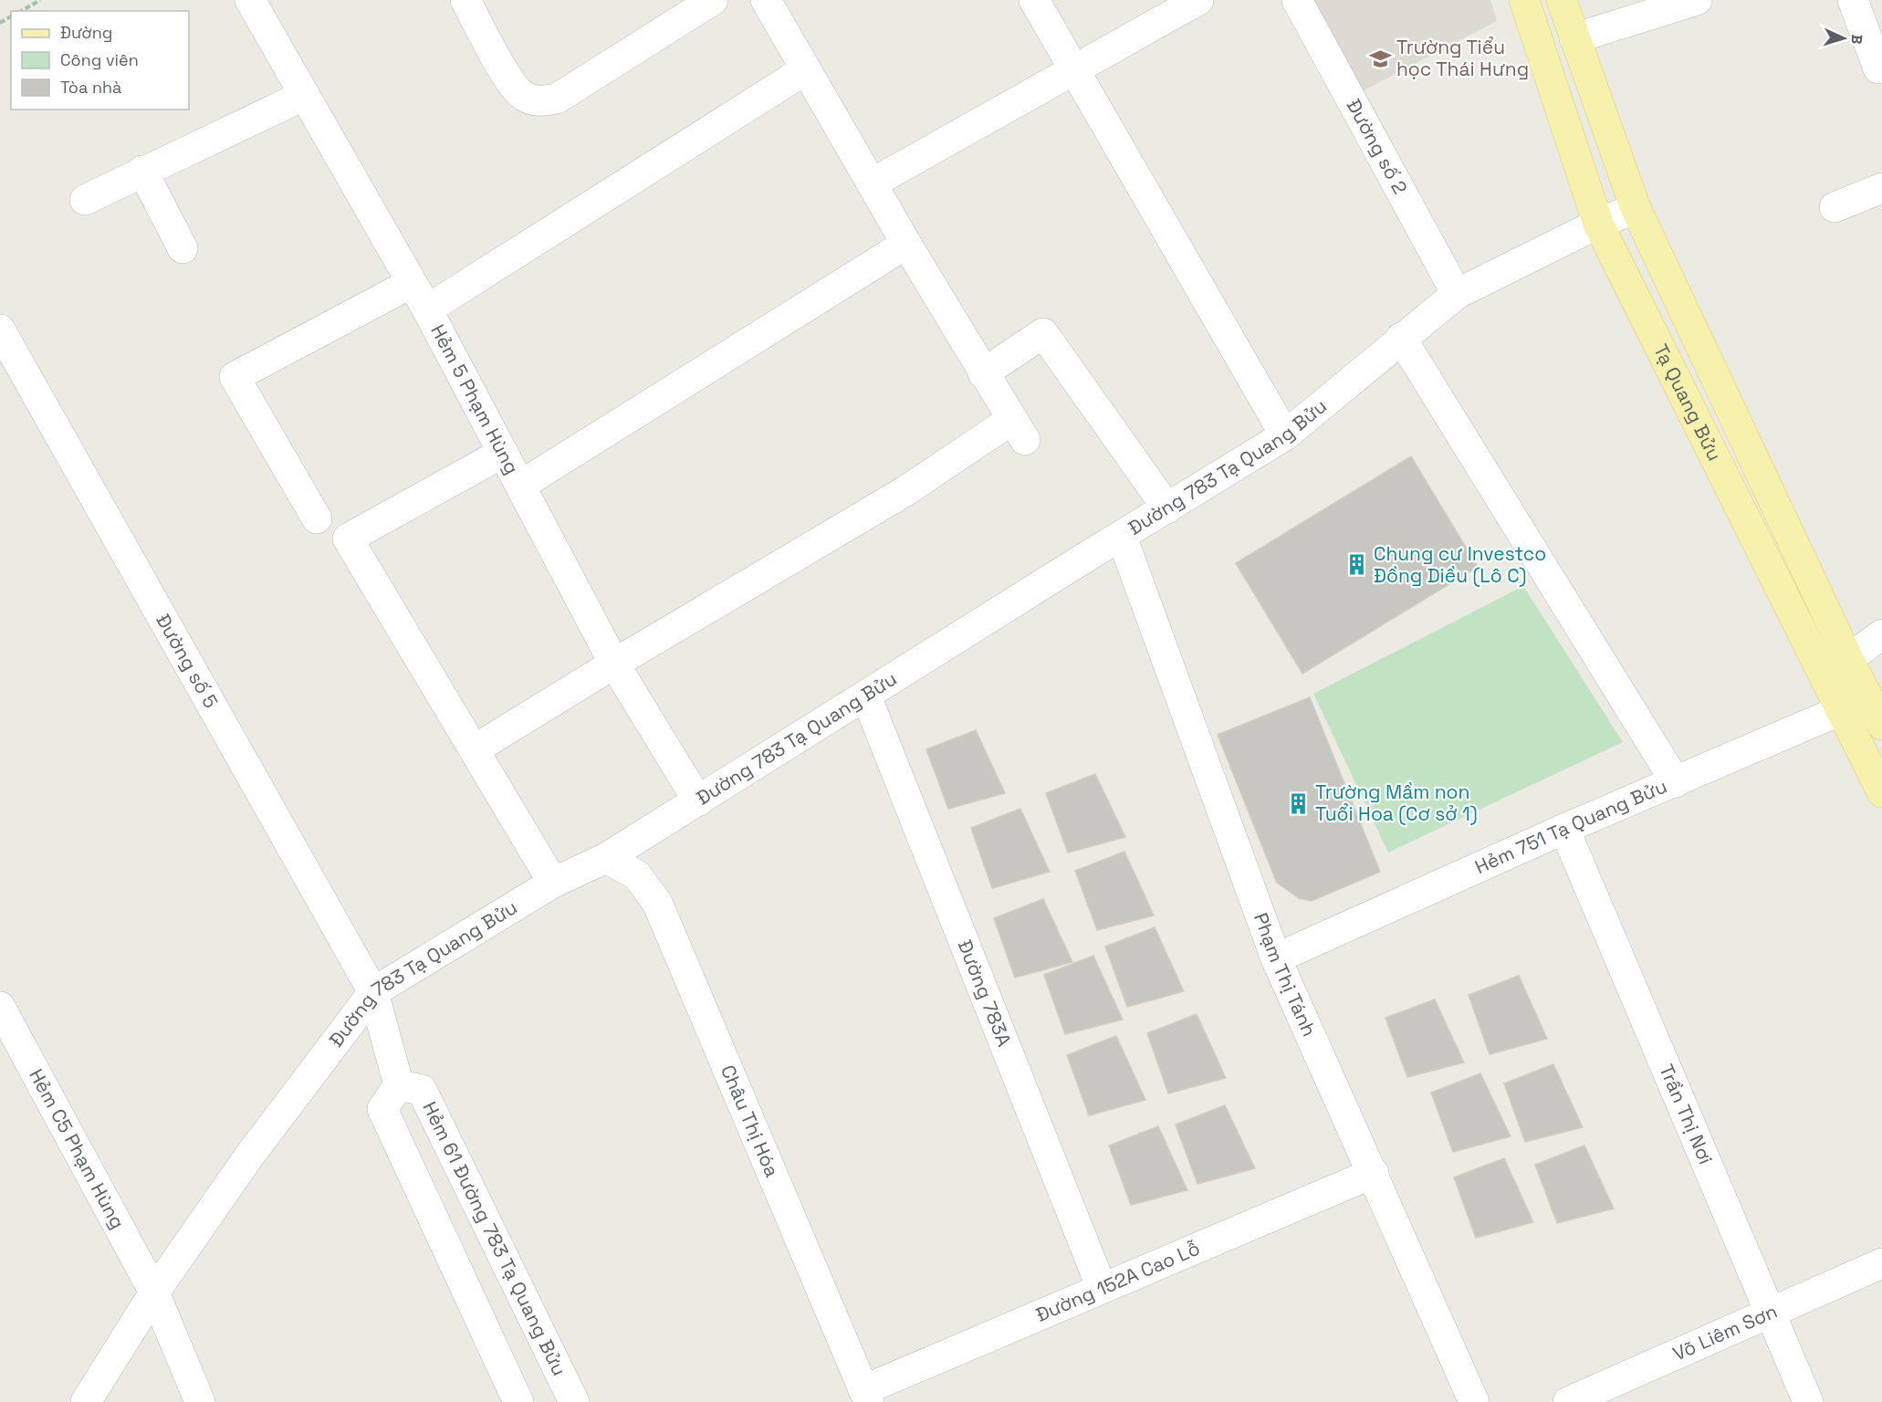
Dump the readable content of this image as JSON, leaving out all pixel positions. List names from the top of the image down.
{
  "streets": {
    "main road": ["Tạ Quang Bửu"],
    "street": [
      "Đường số 2",
      "Hẻm 5 Phạm Hùng",
      "Đường 783 Tạ Quang Bửu",
      "Đường số 5",
      "Hẻm 751 Tạ Quang Bửu",
      "Phạm Thị Tánh",
      "Đường 783A",
      "Trần Thị Nơi",
      "Châu Thị Hóa",
      "Hẻm C5 Phạm Hùng",
      "Hẻm 61 Đường 783 Tạ Quang Bửu",
      "Đường 152A Cao Lỗ",
      "Võ Liêm Sơn"
    ]
  },
  "crossings": [
    ["Đường số 2", "Đường 783 Tạ Quang Bửu"],
    ["Hẻm 5 Phạm Hùng", "Đường 783 Tạ Quang Bửu"],
    ["Tạ Quang Bửu", "Đường 783 Tạ Quang Bửu"],
    ["Tạ Quang Bửu", "Hẻm 751 Tạ Quang Bửu"],
    ["Đường 783 Tạ Quang Bửu", "Đường số 5"],
    ["Đường 783 Tạ Quang Bửu", "Phạm Thị Tánh"],
    ["Đường 783 Tạ Quang Bửu", "Đường 783A"],
    ["Đường 783 Tạ Quang Bửu", "Châu Thị Hóa"],
    ["Đường 783 Tạ Quang Bửu", "Hẻm C5 Phạm Hùng"],
    ["Đường số 5", "Hẻm 61 Đường 783 Tạ Quang Bửu"],
    ["Hẻm 751 Tạ Quang Bửu", "Phạm Thị Tánh"],
    ["Hẻm 751 Tạ Quang Bửu", "Trần Thị Nơi"],
    ["Phạm Thị Tánh", "Đường 152A Cao Lỗ"],
    ["Đường 783A", "Đường 152A Cao Lỗ"],
    ["Trần Thị Nơi", "Võ Liêm Sơn"],
    ["Châu Thị Hóa", "Đường 152A Cao Lỗ"]
  ],
  "places": {
    "school or university": ["Trường Tiểu học Thái Hưng"],
    "building": ["Chung cư Investco Đồng Diều (Lô C)", "Trường Mầm non Tuổi Hoa (Cơ sở 1)"]
  },
  "legend": ["Đường", "Công viên", "Tòa nhà"],
  "north": "right"
}
